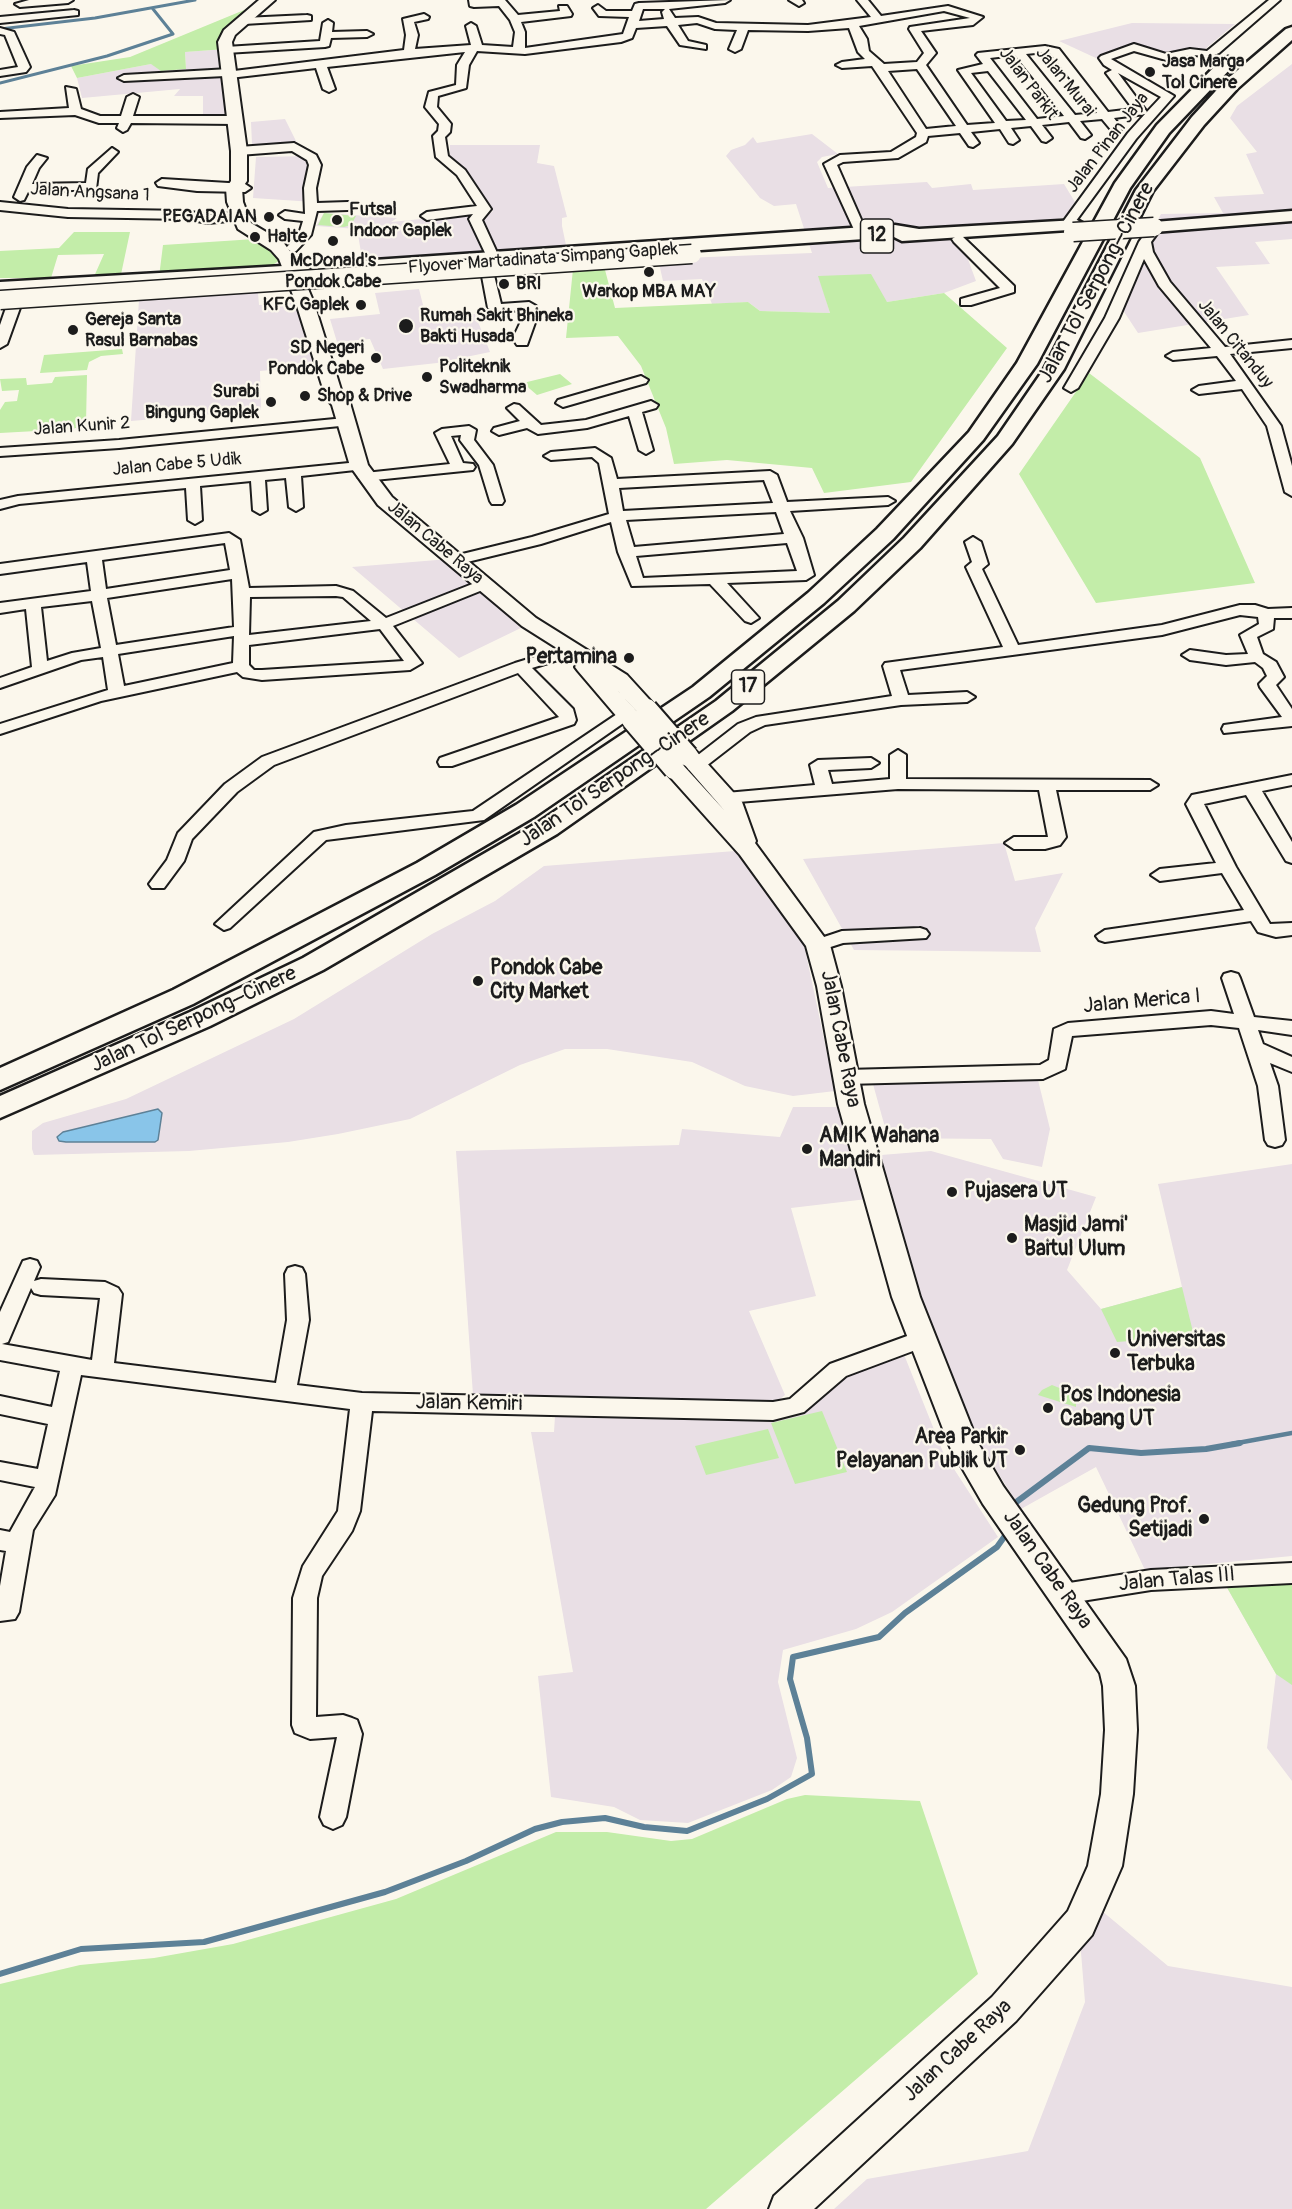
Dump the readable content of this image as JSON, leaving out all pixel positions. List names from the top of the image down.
{
  "streets": {
    "highway": [
      "12",
      "Flyover Martadinata Simpang Gaplek",
      "Jalan Tol Serpong–Cinere",
      "17"
    ],
    "main road": ["Jalan Cabe Raya"],
    "street": [
      "Jalan Murai",
      "Jalan Parkit",
      "Jalan Pinan Jaya",
      "Jalan Angsana 1",
      "Jalan Citanduy",
      "Jalan Kunir 2",
      "Jalan Cabe 5 Udik",
      "Jalan Merica I",
      "Jalan Kemiri",
      "Jalan Talas III"
    ]
  },
  "crossings": [
    ["Jalan Murai", "Jalan Parkit"],
    ["Jalan Pinan Jaya", "12"],
    ["12", "Flyover Martadinata Simpang Gaplek"],
    ["Jalan Kunir 2", "Jalan Cabe Raya"],
    ["Jalan Cabe 5 Udik", "Jalan Cabe Raya"],
    ["Jalan Cabe Raya", "Jalan Merica I"],
    ["Jalan Cabe Raya", "Jalan Kemiri"],
    ["Jalan Cabe Raya", "Jalan Talas III"]
  ],
  "places": [
    "Jasa Marga Tol Cinere",
    "PEGADAIAN",
    "Futsal Indoor Gaplek",
    "Halte",
    "McDonald's Pondok Cabe",
    "Warkop MBA MAY",
    "BRI",
    "KFC Gaplek",
    "Rumah Sakit Bhineka Bakti Husada",
    "Gereja Santa Rasul Barnabas",
    "SD Negeri Pondok Cabe",
    "Politeknik Swadharma",
    "Shop & Drive",
    "Surabi Bingung Gaplek",
    "Pertamina",
    "Pondok Cabe City Market",
    "AMIK Wahana Mandiri",
    "Pujasera UT",
    "Masjid Jami' Baitul Ulum",
    "Universitas Terbuka",
    "Pos Indonesia Cabang UT",
    "Area Parkir Pelayanan Publik UT",
    "Gedung Prof. Setijadi"
  ]
}
